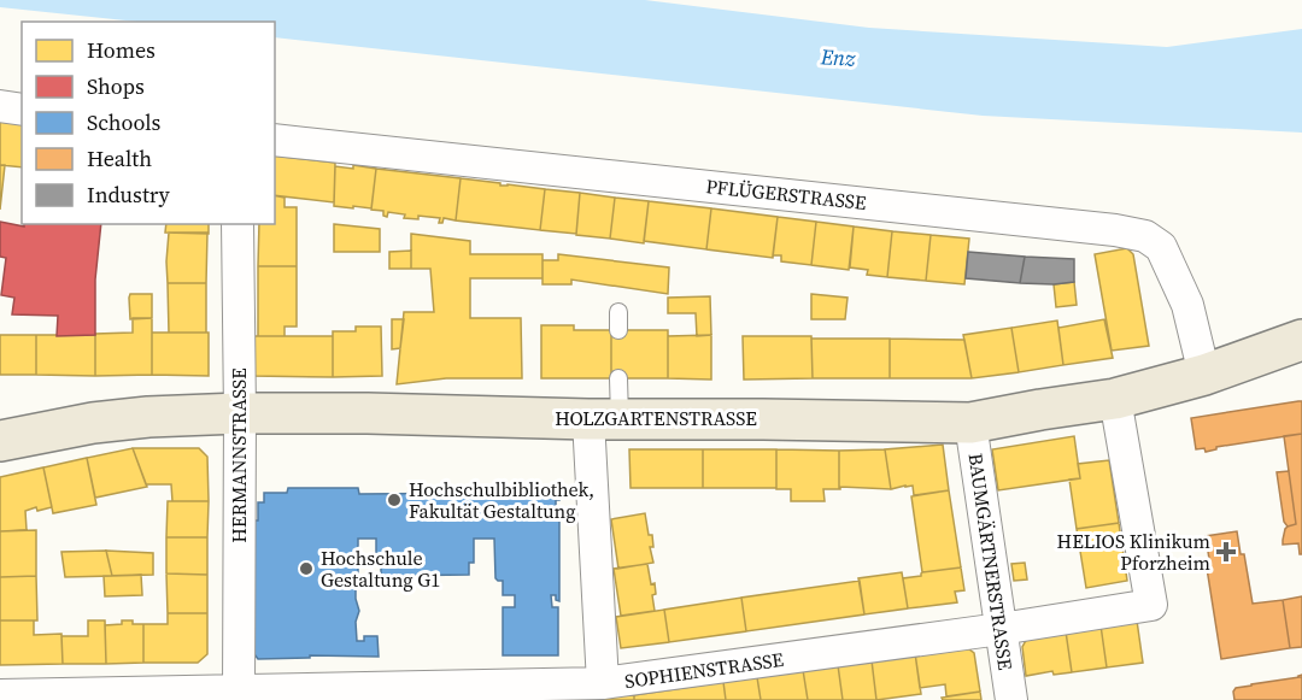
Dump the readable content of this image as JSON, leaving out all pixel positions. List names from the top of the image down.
{
  "streets": {
    "main road": ["HOLZGARTENSTRASSE"],
    "street": [
      "PFLÜGERSTRASSE",
      "HERMANNSTRASSE",
      "BAUMGÄRTNERSTRASSE",
      "SOPHIENSTRASSE"
    ]
  },
  "crossings": [
    ["PFLÜGERSTRASSE", "HOLZGARTENSTRASSE"],
    ["HOLZGARTENSTRASSE", "HERMANNSTRASSE"],
    ["HOLZGARTENSTRASSE", "BAUMGÄRTNERSTRASSE"],
    ["HOLZGARTENSTRASSE", "SOPHIENSTRASSE"],
    ["HERMANNSTRASSE", "SOPHIENSTRASSE"],
    ["BAUMGÄRTNERSTRASSE", "SOPHIENSTRASSE"]
  ],
  "water": ["Enz"],
  "places": {
    "other": ["Hochschulbibliothek, Fakultät Gestaltung", "Hochschule Gestaltung G1"],
    "health": ["HELIOS Klinikum Pforzheim"]
  },
  "legend": [
    "Homes",
    "Shops",
    "Schools",
    "Health",
    "Industry"
  ]
}
